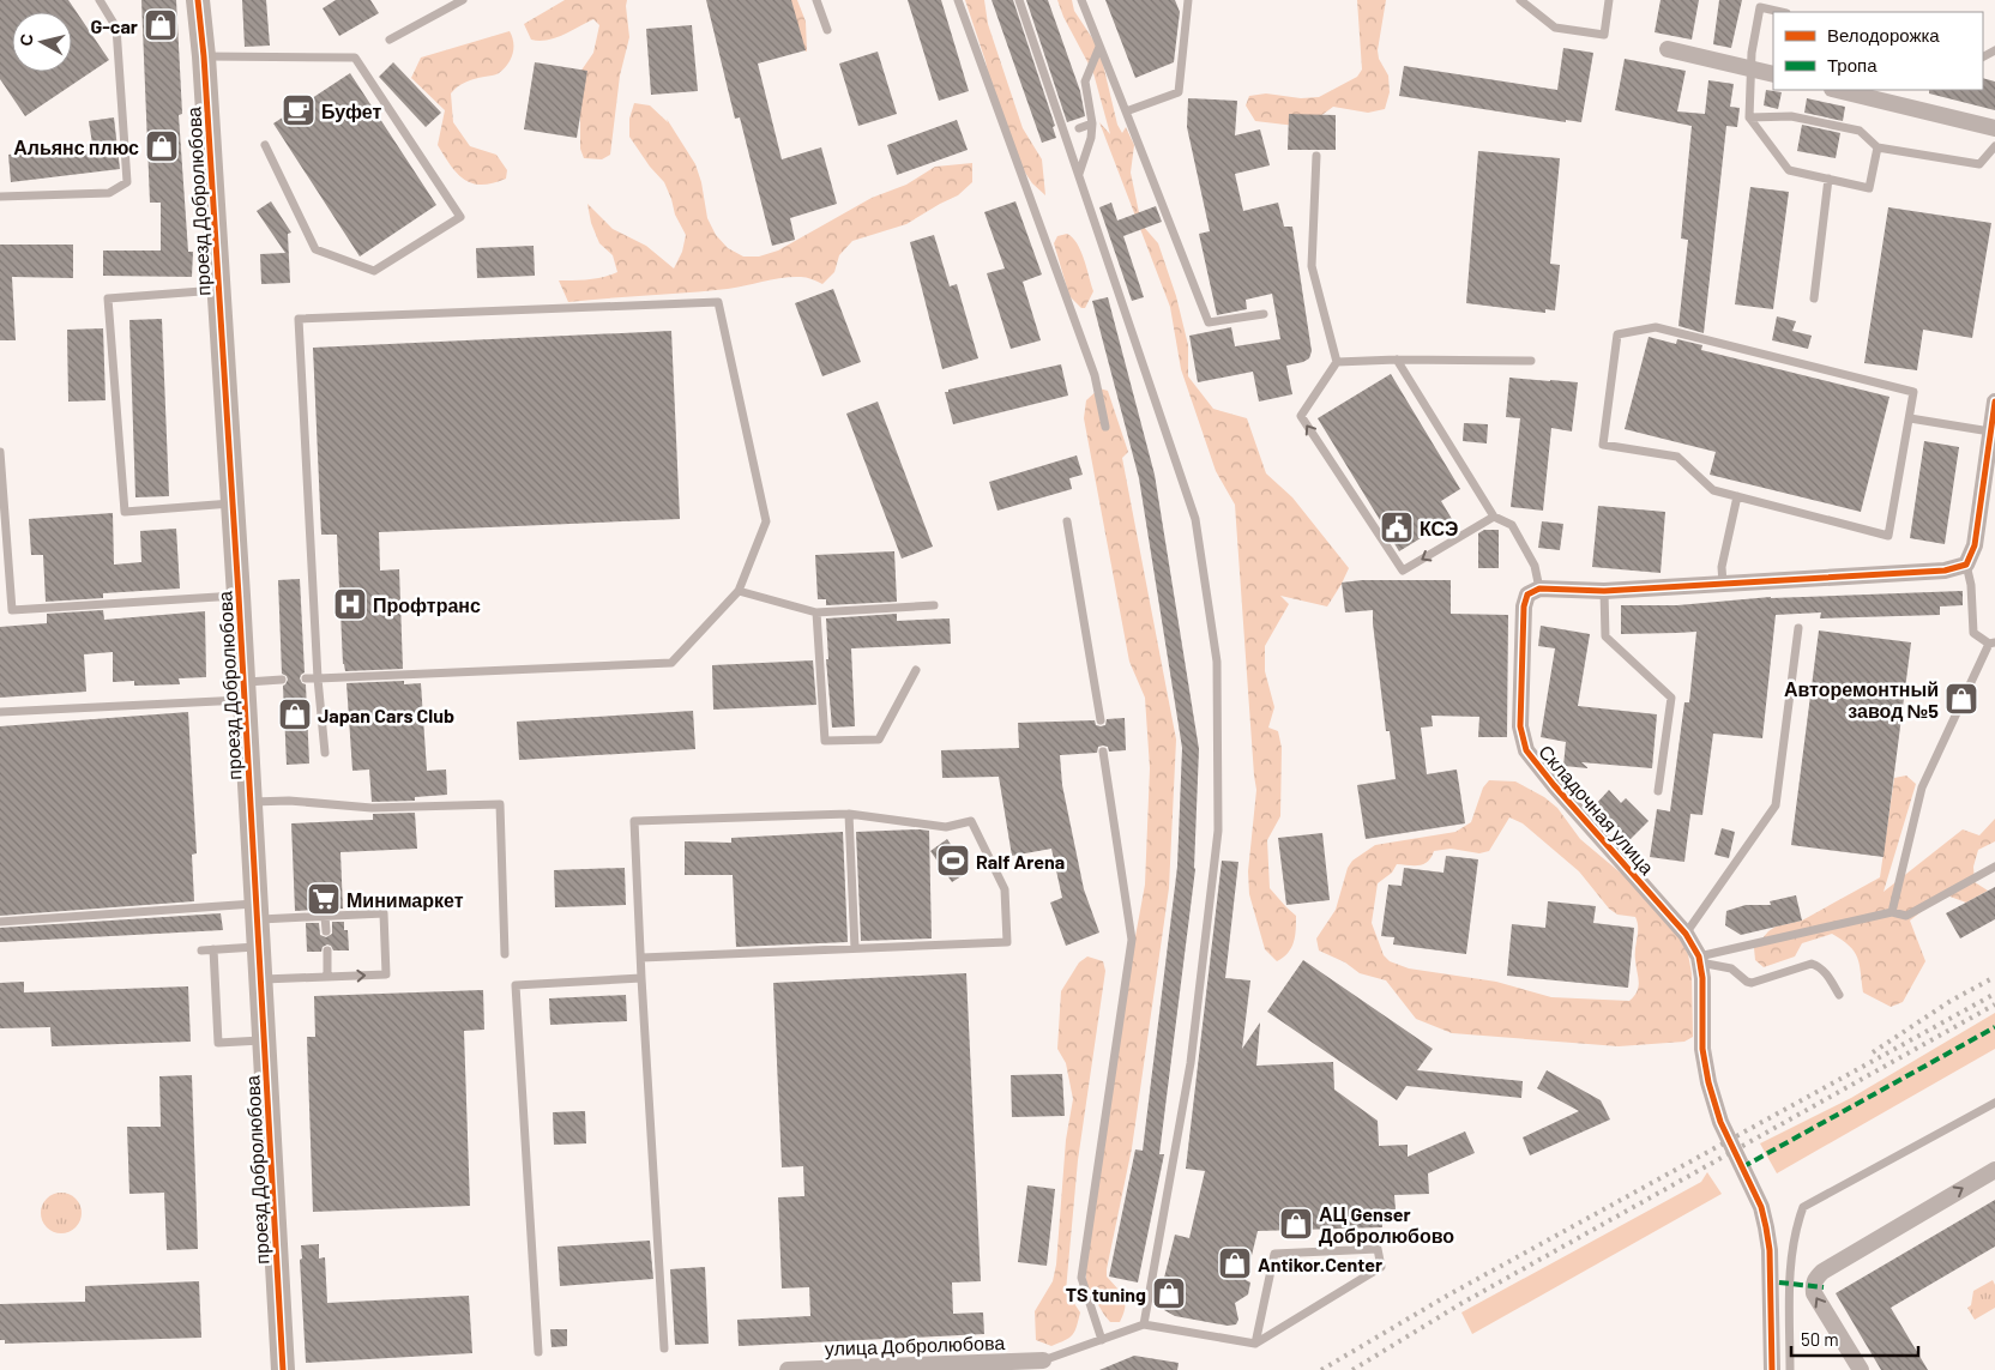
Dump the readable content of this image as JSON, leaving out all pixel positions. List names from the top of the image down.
{
  "streets": {
    "street": ["проезд Добролюбова", "Складочная улица", "улица Добролюбова"]
  },
  "places": {
    "shop": [
      "G-car",
      "Альянс плюс",
      "Авторемонтный завод №5",
      "Japan Cars Club",
      "АЦ Genser Добролюбово",
      "Antikor.Center",
      "TS tuning"
    ],
    "cafe": ["Буфет"],
    "public building": ["КСЭ"],
    "hospital": ["Профтранс"],
    "sports": ["Ralf Arena"],
    "supermarket": ["Минимаркет"]
  },
  "legend": ["Велодорожка", "Тропа"],
  "scale_bar": "50 m",
  "north": "left"
}
